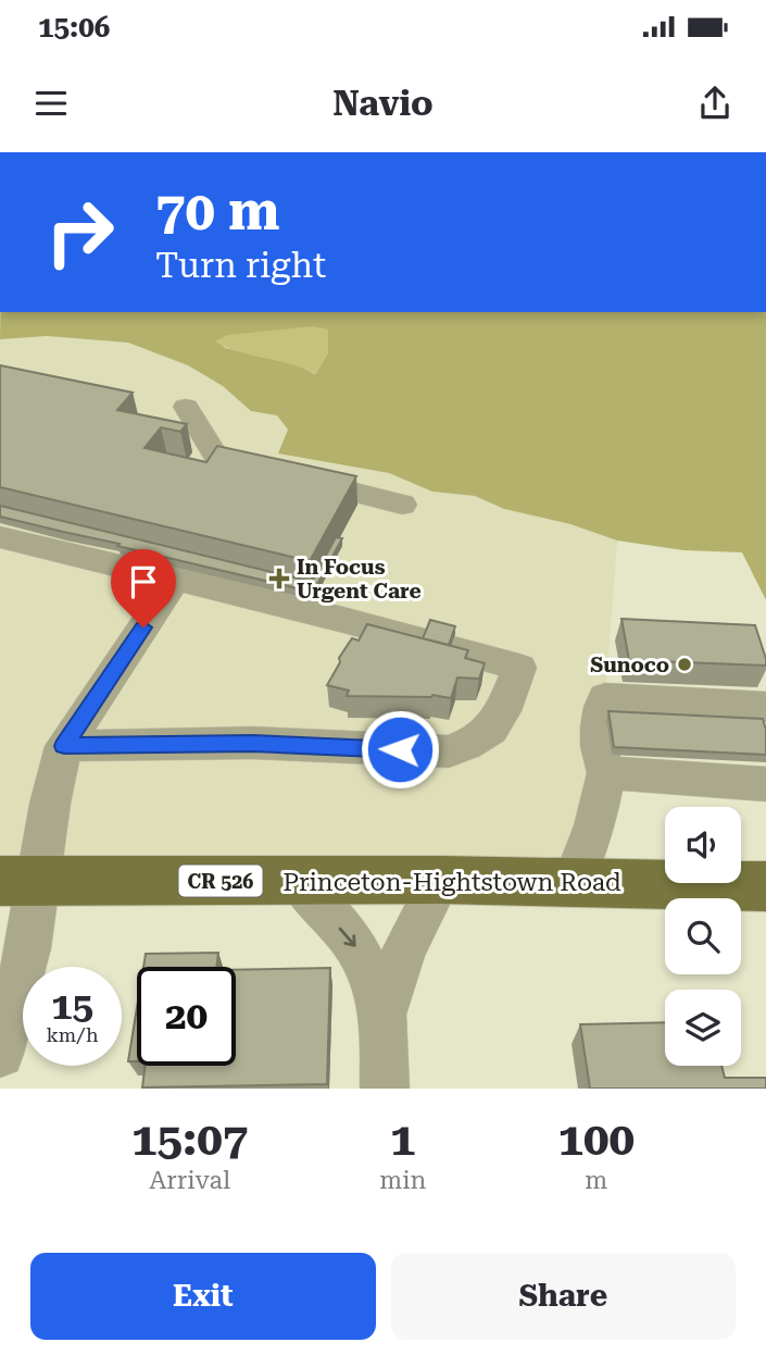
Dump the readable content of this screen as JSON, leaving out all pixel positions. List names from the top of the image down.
{
  "streets": {
    "main road": ["CR 526", "Princeton-Hightstown Road"]
  },
  "places": {
    "health": ["In Focus Urgent Care"],
    "other": ["Sunoco"]
  },
  "page": {
    "status": "15:06",
    "header": "Navio",
    "turn": ["70 m", "Turn right"],
    "speed": "15 km/h",
    "limit": "20",
    "eta": [
      "15:07",
      "Arrival",
      "1",
      "min",
      "100",
      "m"
    ],
    "buttons": ["Exit", "Share"]
  }
}
